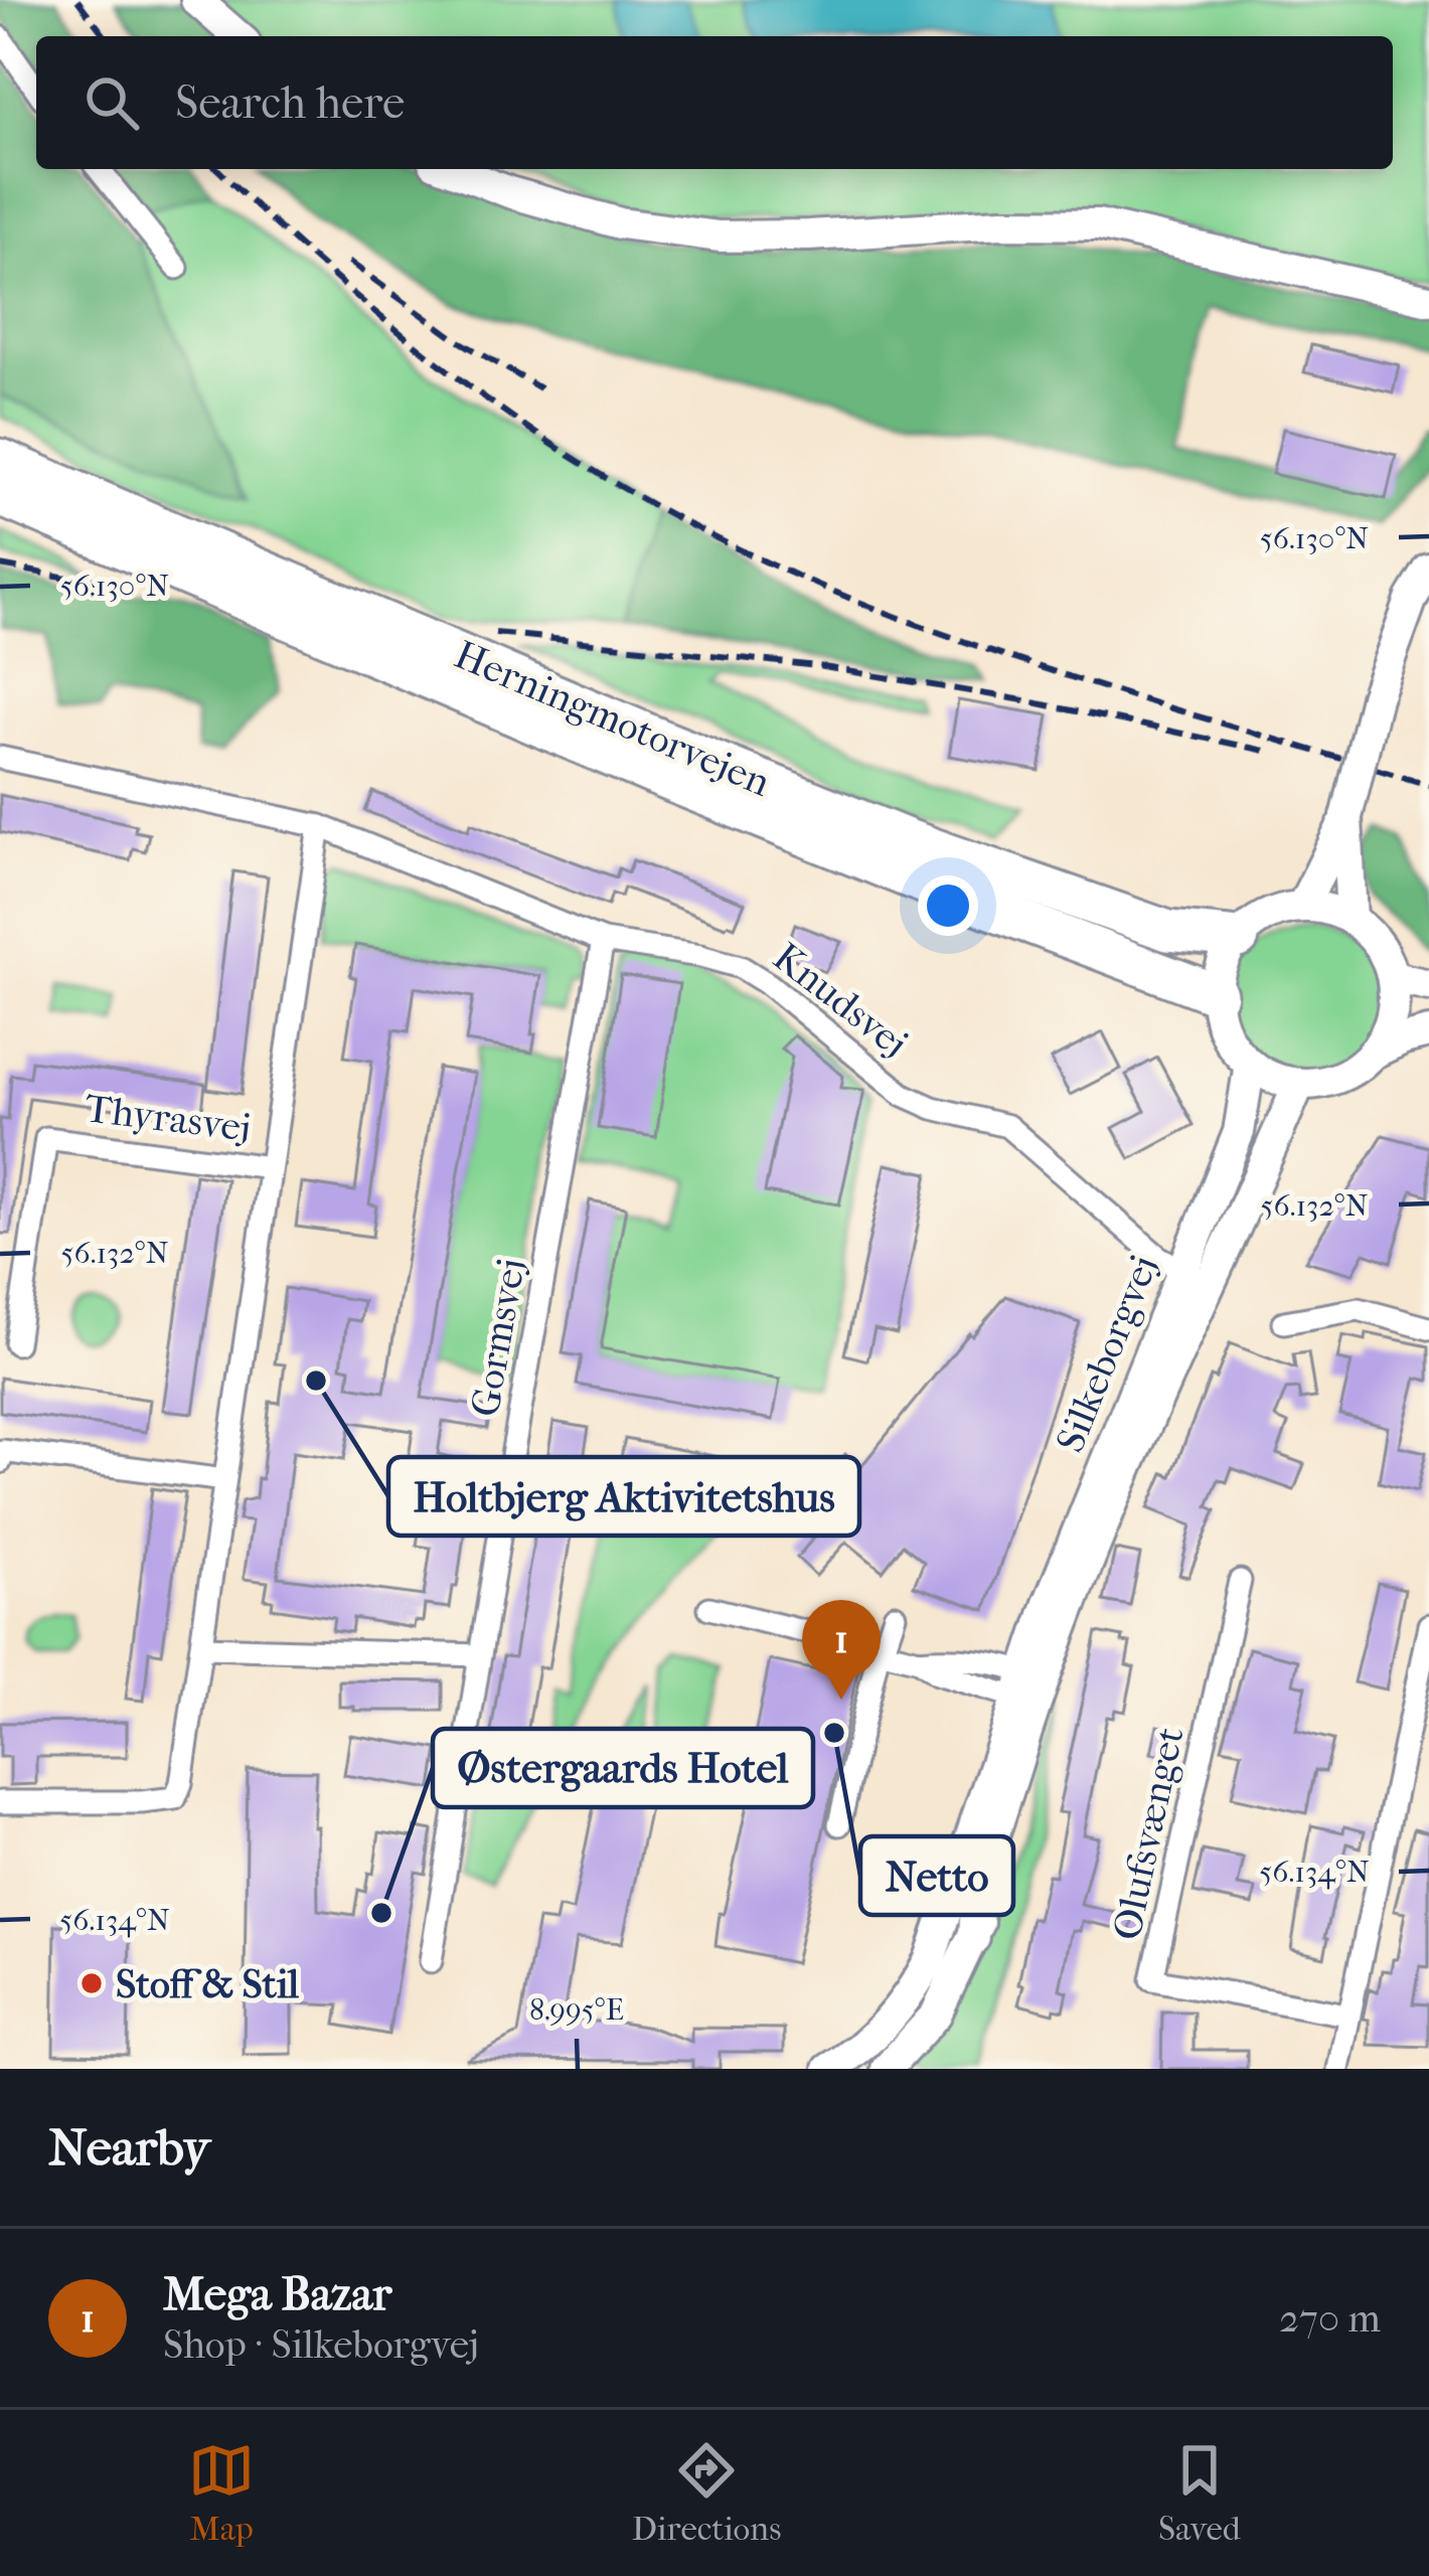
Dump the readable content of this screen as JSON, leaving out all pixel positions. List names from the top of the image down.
{
  "streets": {
    "highway": ["Herningmotorvejen"],
    "main road": ["Silkeborgvej"],
    "street": [
      "Knudsvej",
      "Thyrasvej",
      "Gormsvej",
      "Olufsvænget"
    ]
  },
  "crossings": [
    ["Herningmotorvejen", "Silkeborgvej"],
    ["Knudsvej", "Thyrasvej"],
    ["Knudsvej", "Gormsvej"],
    ["Knudsvej", "Silkeborgvej"]
  ],
  "places": [
    "Holtbjerg Aktivitetshus",
    "Netto",
    "Østergaards Hotel",
    "Stoff & Stil"
  ],
  "page": {
    "search": "Search here",
    "pins": "1",
    "heading": "Nearby",
    "list": [
      {
        "mark": "1",
        "name": "Mega Bazar",
        "note": "Shop · Silkeborgvej",
        "value": "270 m"
      }
    ],
    "nav": ["Map", "Directions", "Saved"]
  },
  "coordinates": [
    "56.130°N",
    "56.132°N",
    "56.134°N",
    "8.995°E"
  ]
}
